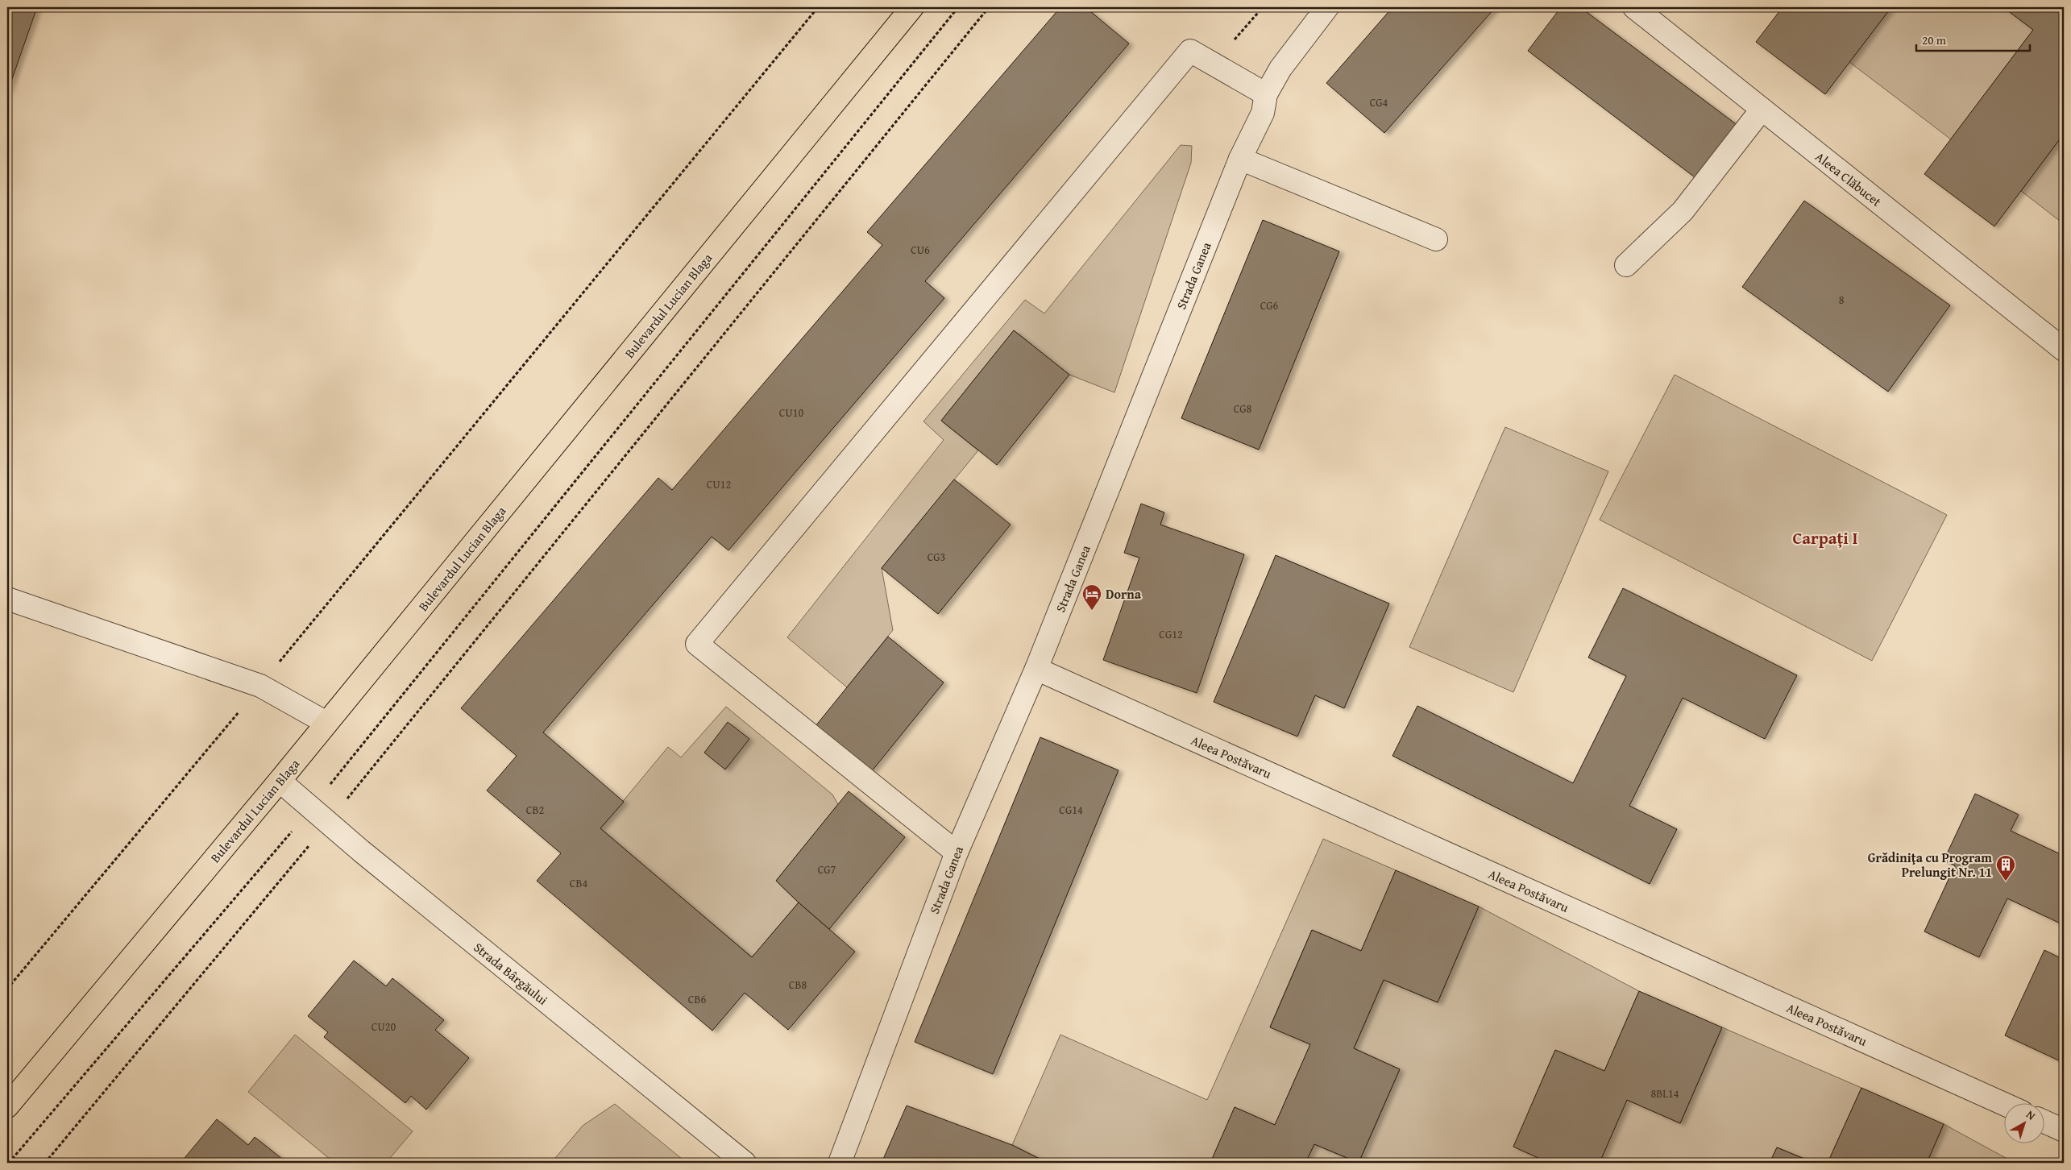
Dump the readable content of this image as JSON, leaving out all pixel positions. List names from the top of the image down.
{
  "streets": {
    "main road": ["Bulevardul Lucian Blaga"],
    "street": [
      "Aleea Clăbucet",
      "Strada Ganea",
      "Aleea Postăvaru",
      "Strada Bârgăului"
    ]
  },
  "crossings": [
    ["Strada Ganea", "Aleea Postăvaru"],
    ["Bulevardul Lucian Blaga", "Strada Bârgăului"]
  ],
  "districts": ["Carpați I"],
  "places": {
    "hotel": ["Dorna"],
    "building": ["Grădiniţa cu Program Prelungit Nr. 11"]
  },
  "house_numbers": [
    "CG4",
    "CU6",
    "8",
    "CG6",
    "CG8",
    "CU10",
    "CU12",
    "CG3",
    "CG12",
    "CB2",
    "CG14",
    "CG7",
    "CB4",
    "CB8",
    "CB6",
    "CU20",
    "8BL14"
  ],
  "scale_bar": "20 m",
  "north": "top right"
}
